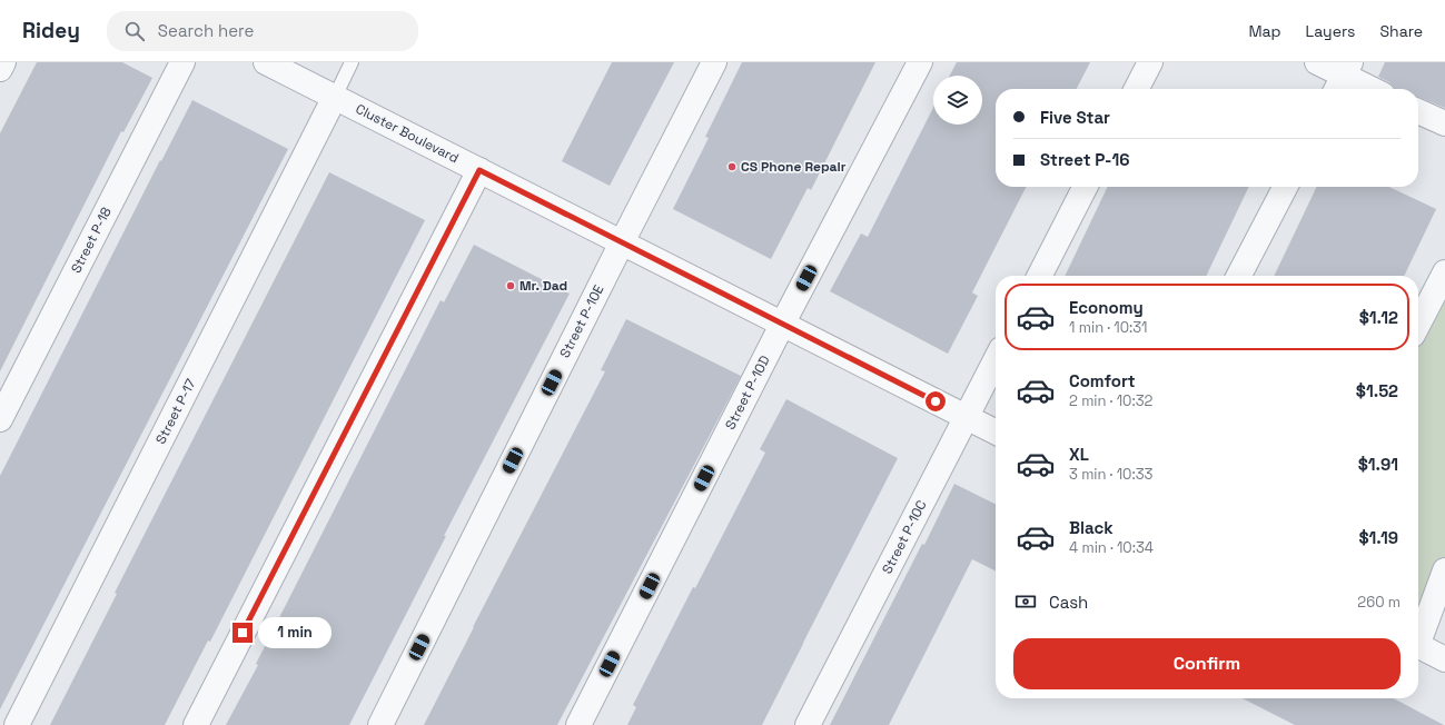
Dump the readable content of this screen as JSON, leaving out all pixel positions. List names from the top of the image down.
{
  "streets": {
    "street": [
      "Cluster Boulevard",
      "Street P-18",
      "Street P-10E",
      "Street P-10D",
      "Street P-17",
      "Street P-10C"
    ]
  },
  "crossings": [
    ["Cluster Boulevard", "Street P-10E"],
    ["Cluster Boulevard", "Street P-10D"],
    ["Cluster Boulevard", "Street P-17"],
    ["Cluster Boulevard", "Street P-10C"]
  ],
  "places": ["CS Phone Repair", "Mr. Dad"],
  "page": {
    "header": "Ridey",
    "search": "Search here",
    "nav": ["Map", "Layers", "Share"],
    "banner": ["Five Star", "Street P-16"],
    "list": [
      {
        "name": "Economy",
        "note": "1 min · 10:31",
        "value": "$1.12"
      },
      {
        "name": "Comfort",
        "note": "2 min · 10:32",
        "value": "$1.52"
      },
      {
        "name": "XL",
        "note": "3 min · 10:33",
        "value": "$1.91"
      },
      {
        "name": "Black",
        "note": "4 min · 10:34",
        "value": "$1.19"
      }
    ],
    "pay": ["Cash", "260 m"],
    "bubble": "1 min",
    "buttons": "Confirm"
  }
}
